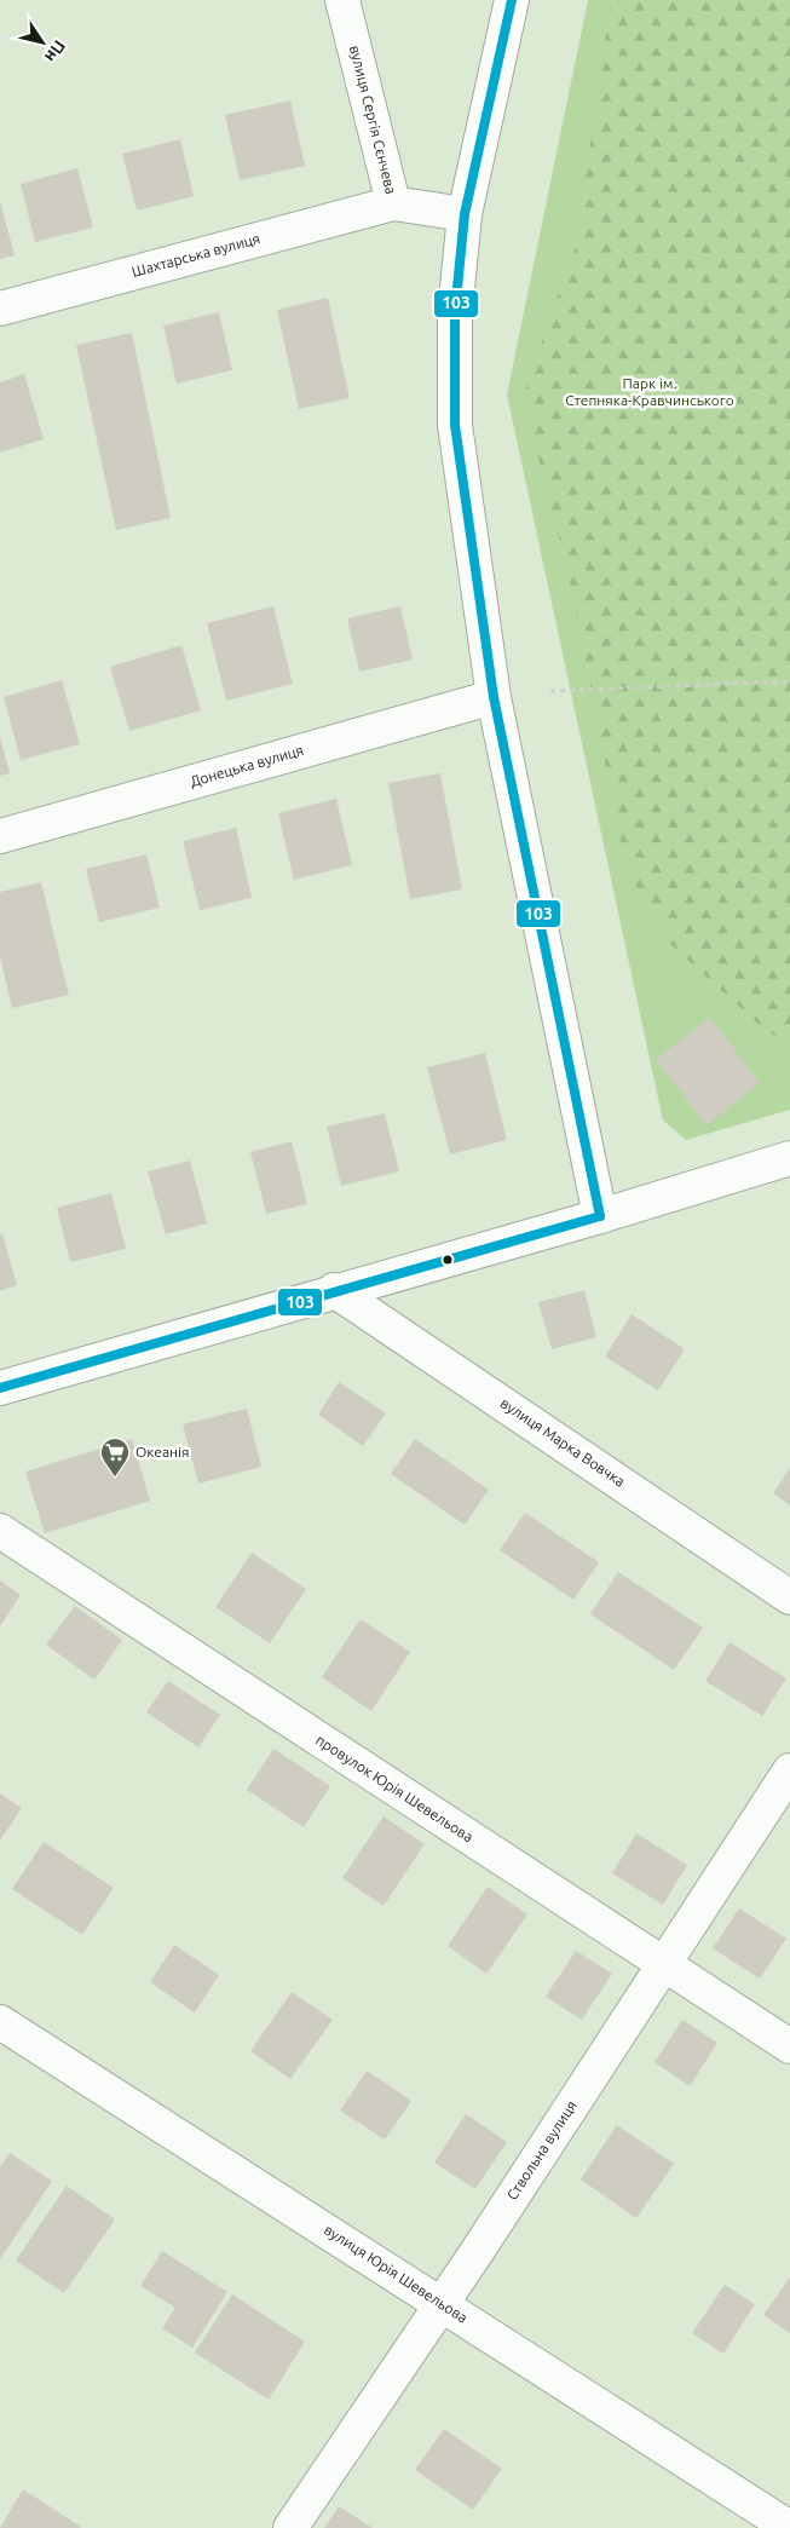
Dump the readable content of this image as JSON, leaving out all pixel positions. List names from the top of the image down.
{
  "streets": {
    "street": [
      "вулиця Сергія Сєнчева",
      "Шахтарська вулиця",
      "Донецька вулиця",
      "вулиця Марка Вовчка",
      "провулок Юрія Шевельова",
      "Ствольна вулиця",
      "вулиця Юрія Шевельова"
    ]
  },
  "crossings": [
    ["вулиця Сергія Сєнчева", "Шахтарська вулиця"],
    ["провулок Юрія Шевельова", "Ствольна вулиця"],
    ["Ствольна вулиця", "вулиця Юрія Шевельова"]
  ],
  "parks": ["Парк ім. Степняка-Кравчинського"],
  "places": {
    "supermarket": ["Океанія"]
  },
  "lines": ["transit line 103"],
  "north": "bottom right"
}
